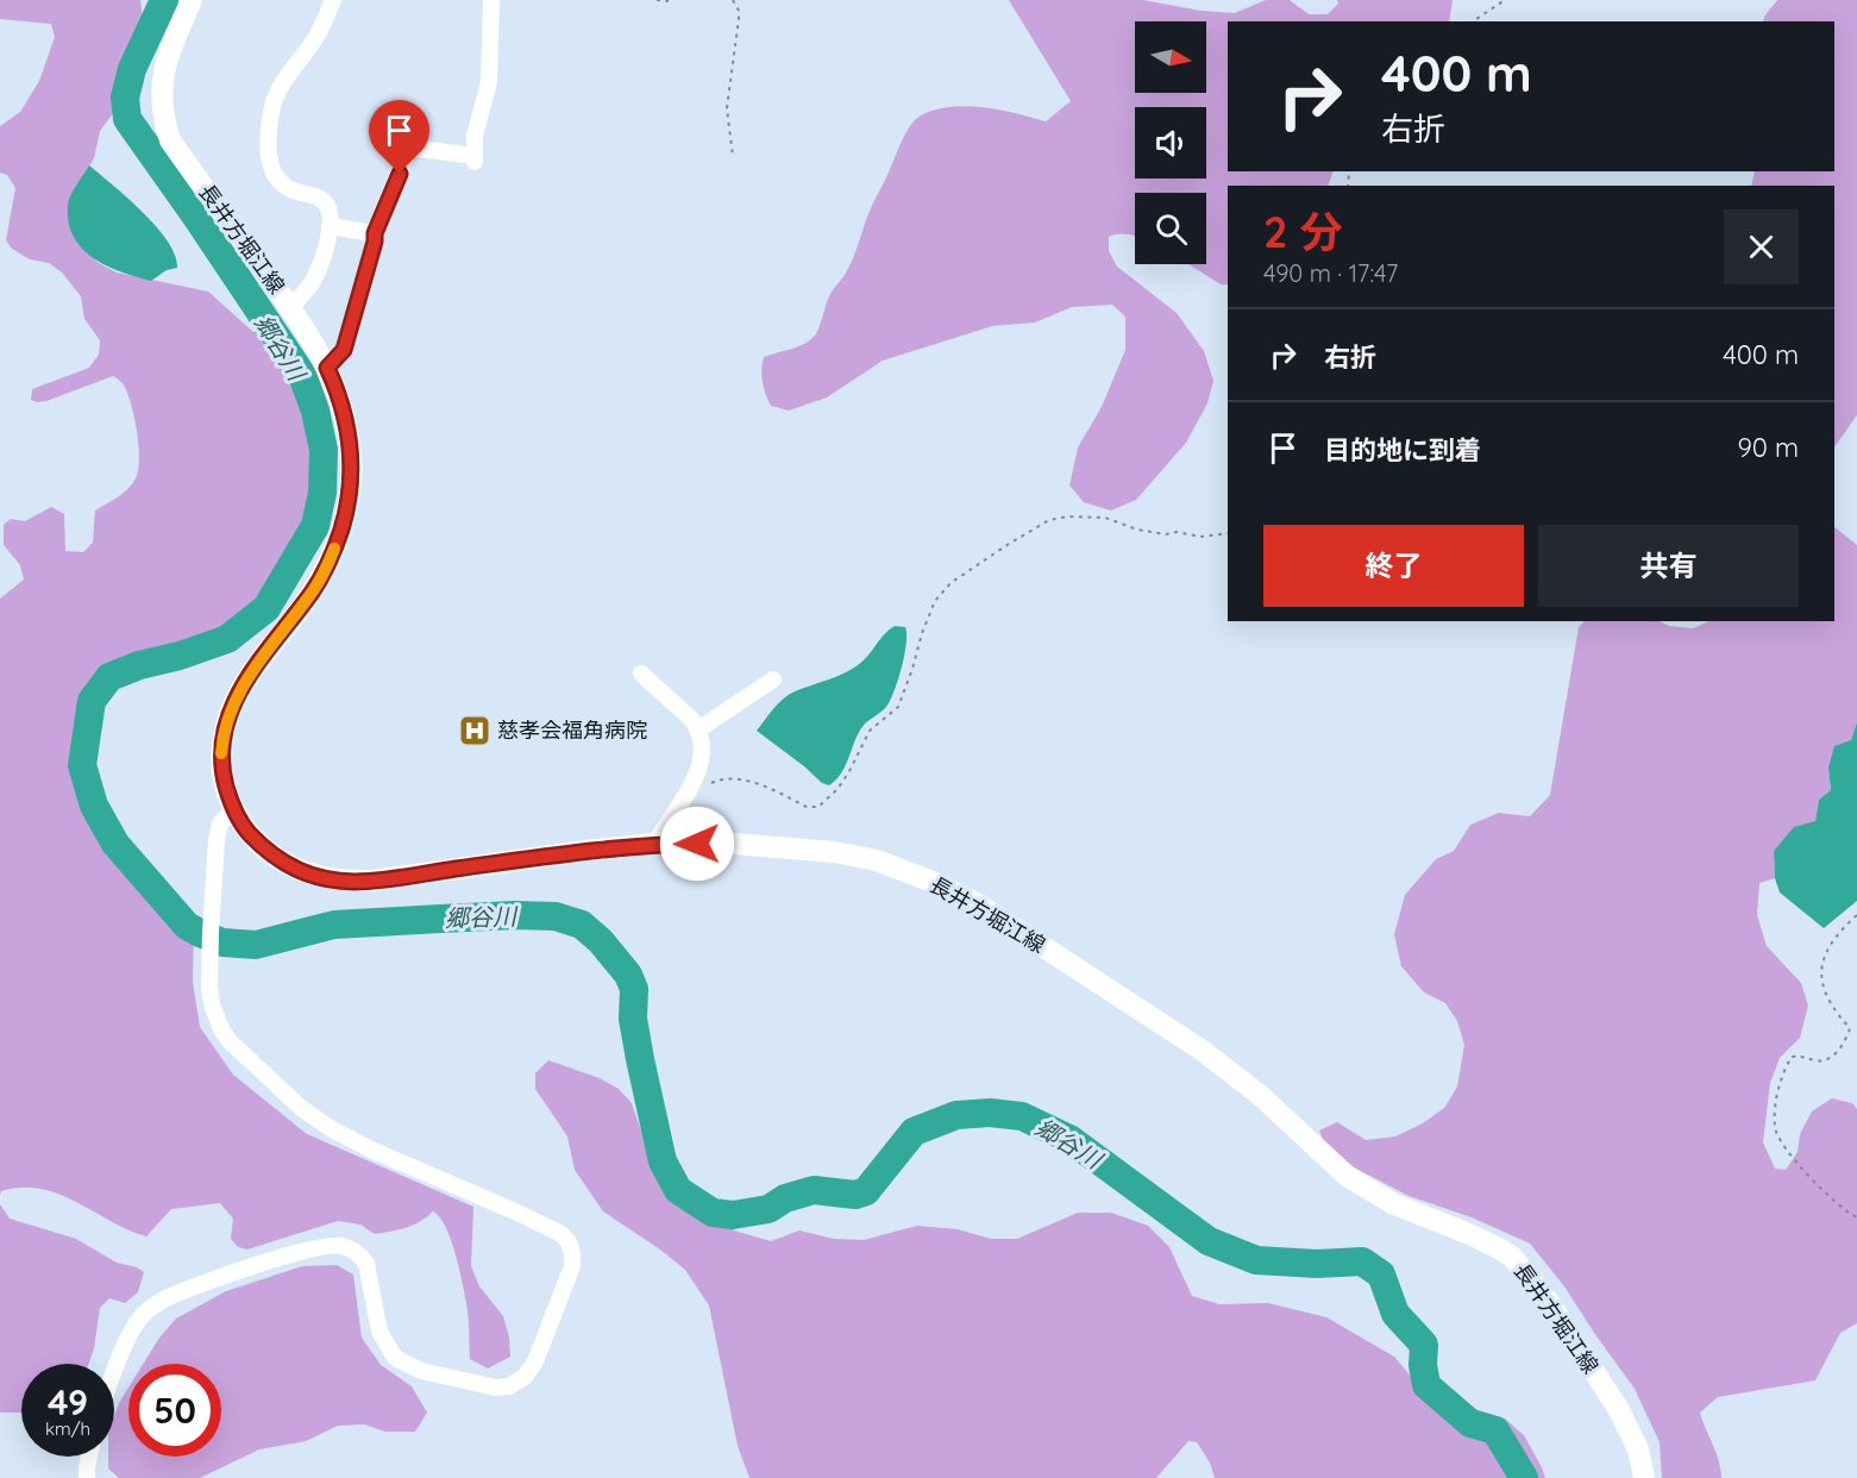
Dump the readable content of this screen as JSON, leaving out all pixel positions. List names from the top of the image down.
{
  "streets": {
    "main road": ["長井方堀江線"]
  },
  "water": ["郷谷川"],
  "places": {
    "hospital": ["慈孝会福角病院"]
  },
  "north": "right",
  "page": {
    "turn": ["400 m", "右折"],
    "heading": ["2 分", "490 m · 17:47"],
    "list": [
      {
        "name": "右折",
        "value": "400 m"
      },
      {
        "name": "目的地に到着",
        "value": "90 m"
      }
    ],
    "buttons": ["終了", "共有"],
    "speed": "49 km/h",
    "limit": "50"
  }
}
